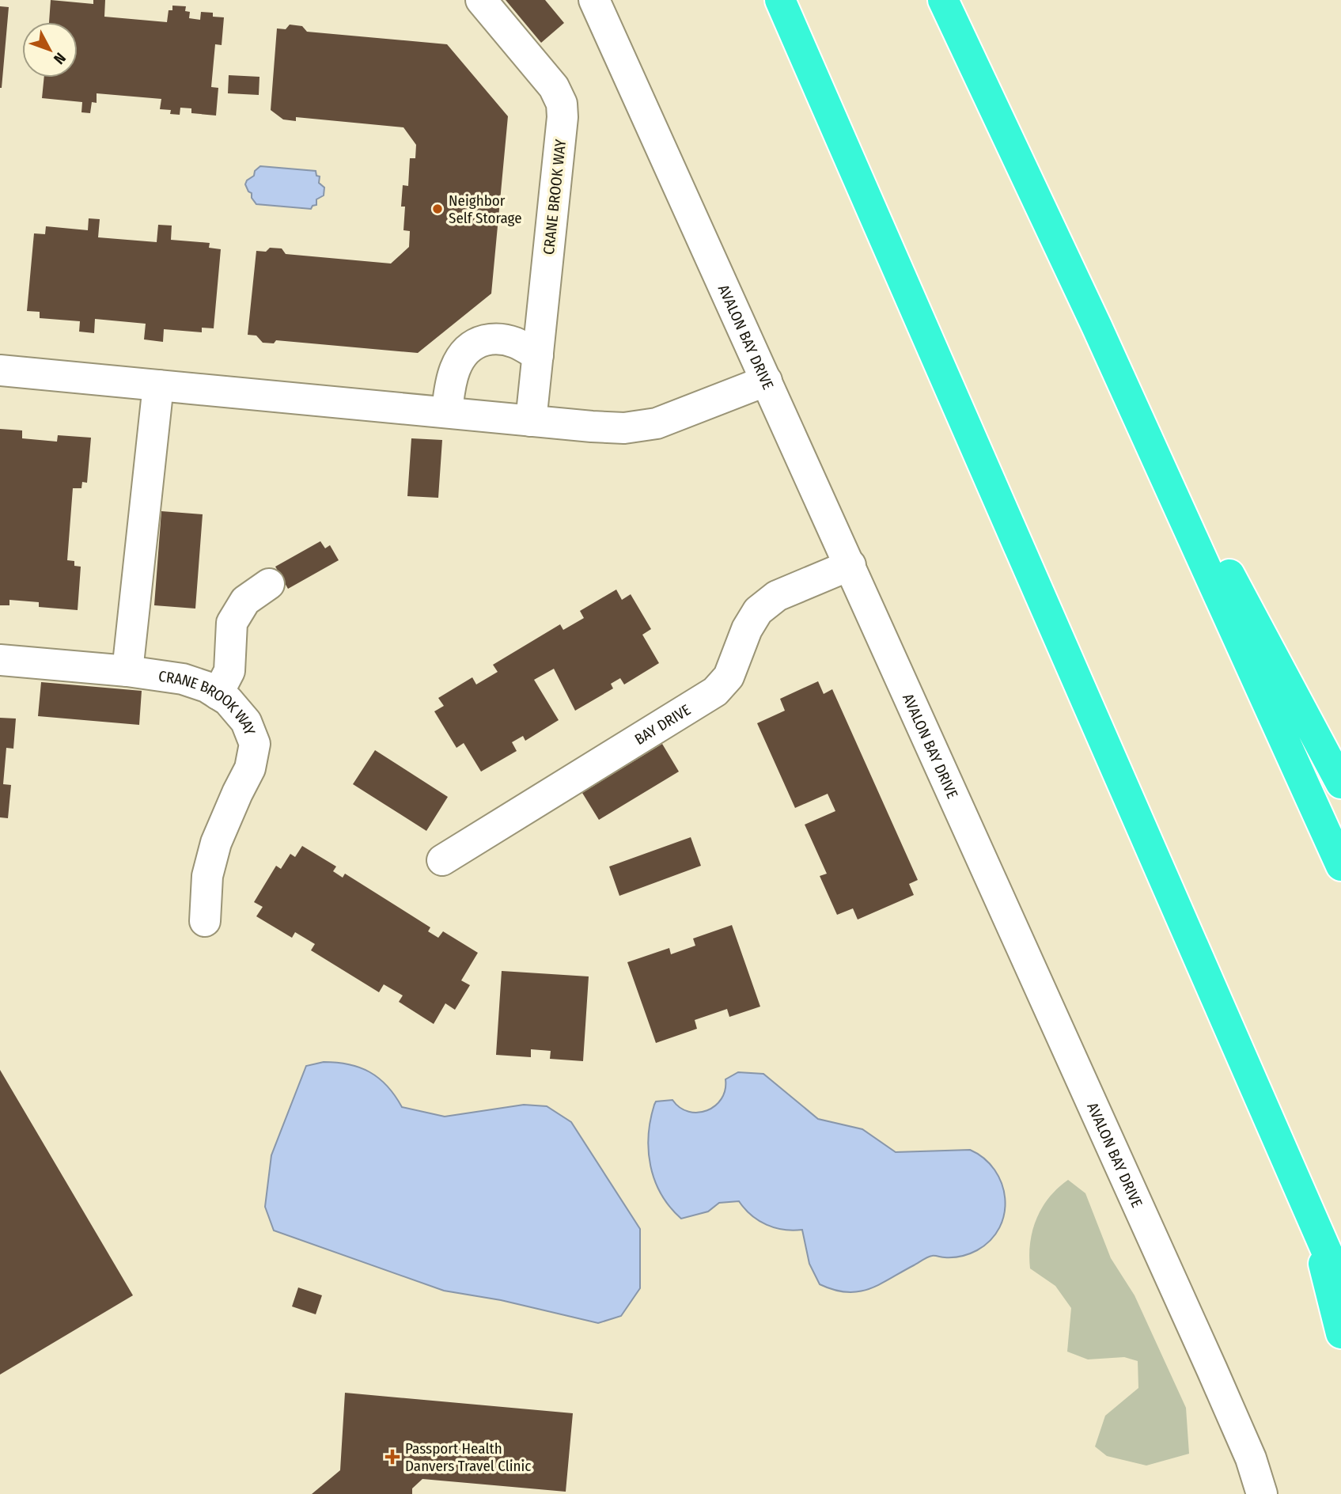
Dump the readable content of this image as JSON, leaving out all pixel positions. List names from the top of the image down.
{
  "streets": {
    "street": ["CRANE BROOK WAY", "AVALON BAY DRIVE", "BAY DRIVE"]
  },
  "crossings": [
    ["AVALON BAY DRIVE", "BAY DRIVE"]
  ],
  "places": {
    "other": ["Neighbor Self Storage"],
    "health": ["Passport Health Danvers Travel Clinic"]
  },
  "north": "bottom right"
}
